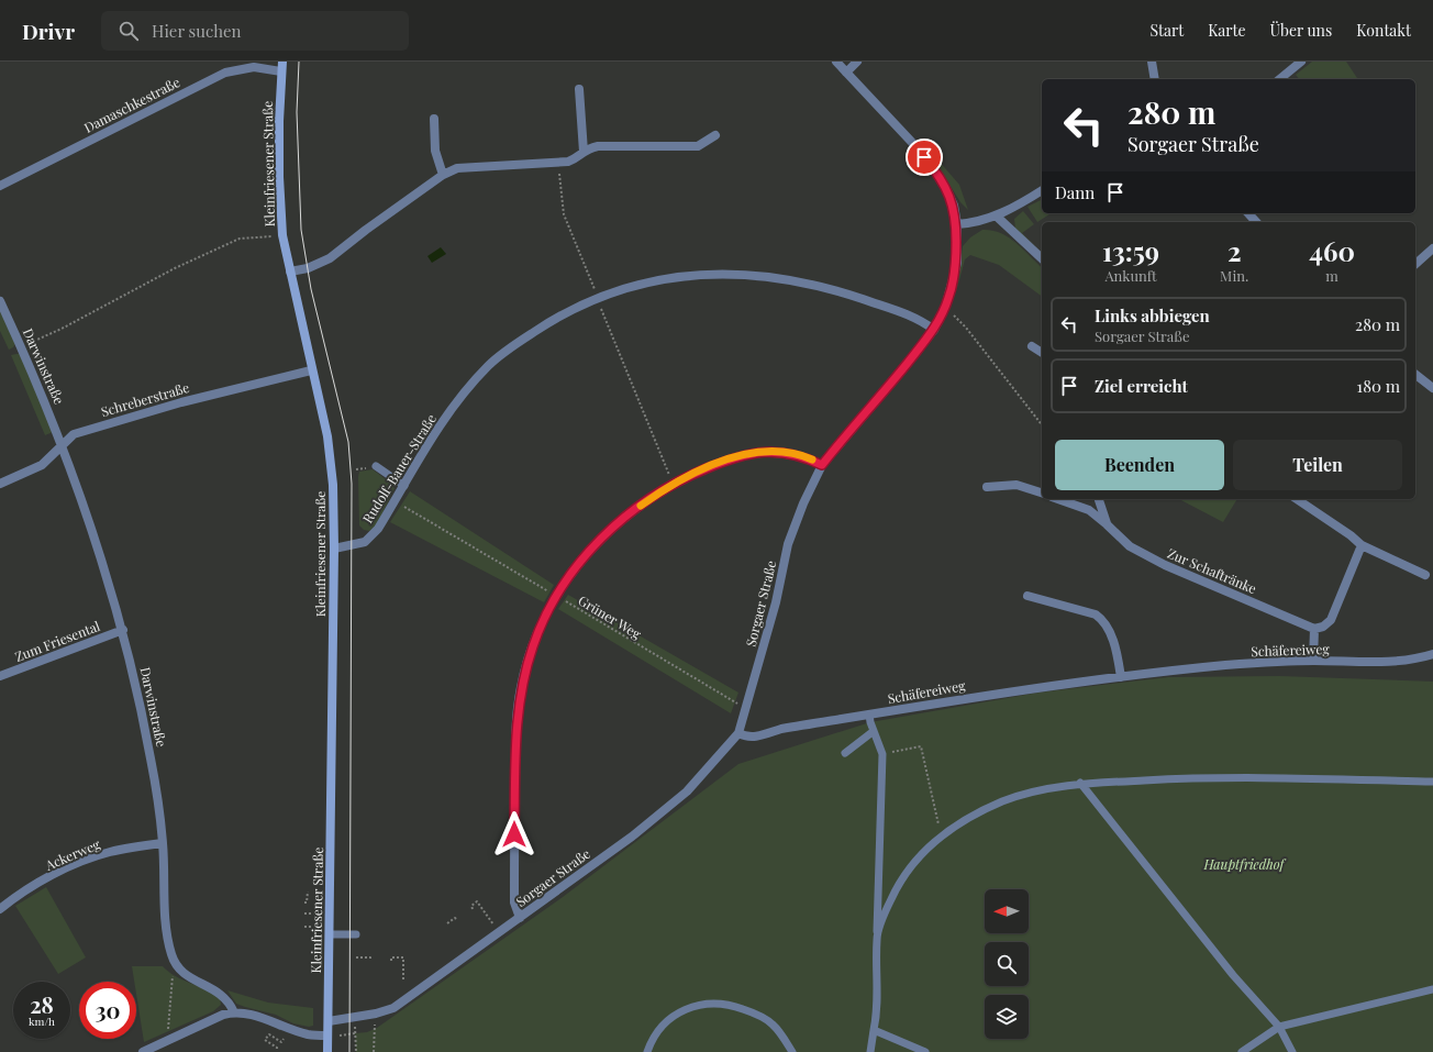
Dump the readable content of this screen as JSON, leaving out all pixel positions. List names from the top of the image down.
{
  "streets": {
    "street": [
      "Damaschkestraße",
      "Kleinfriesener Straße",
      "Darwinstraße",
      "Schreberstraße",
      "Rudolf-Bauer-Straße",
      "Zur Schaftränke",
      "Sorgaer Straße",
      "Zum Friesental",
      "Schäfereiweg",
      "Ackerweg"
    ],
    "path": ["Grüner Weg"]
  },
  "crossings": [
    ["Damaschkestraße", "Kleinfriesener Straße"],
    ["Kleinfriesener Straße", "Schreberstraße"],
    ["Kleinfriesener Straße", "Rudolf-Bauer-Straße"],
    ["Kleinfriesener Straße", "Sorgaer Straße"],
    ["Darwinstraße", "Schreberstraße"],
    ["Darwinstraße", "Zum Friesental"],
    ["Darwinstraße", "Ackerweg"],
    ["Rudolf-Bauer-Straße", "Sorgaer Straße"],
    ["Rudolf-Bauer-Straße", "Grüner Weg"],
    ["Sorgaer Straße", "Grüner Weg"],
    ["Sorgaer Straße", "Schäfereiweg"]
  ],
  "parks": ["Hauptfriedhof"],
  "north": "left",
  "page": {
    "header": "Drivr",
    "search": "Hier suchen",
    "nav": [
      "Start",
      "Karte",
      "Über uns",
      "Kontakt"
    ],
    "turn": ["280 m", "Sorgaer Straße"],
    "then": "Dann",
    "eta": [
      "13:59",
      "Ankunft",
      "2",
      "Min.",
      "460",
      "m"
    ],
    "list": [
      {
        "name": "Links abbiegen",
        "note": "Sorgaer Straße",
        "value": "280 m"
      },
      {
        "name": "Ziel erreicht",
        "value": "180 m"
      }
    ],
    "buttons": ["Beenden", "Teilen"],
    "speed": "28 km/h",
    "limit": "30"
  }
}
